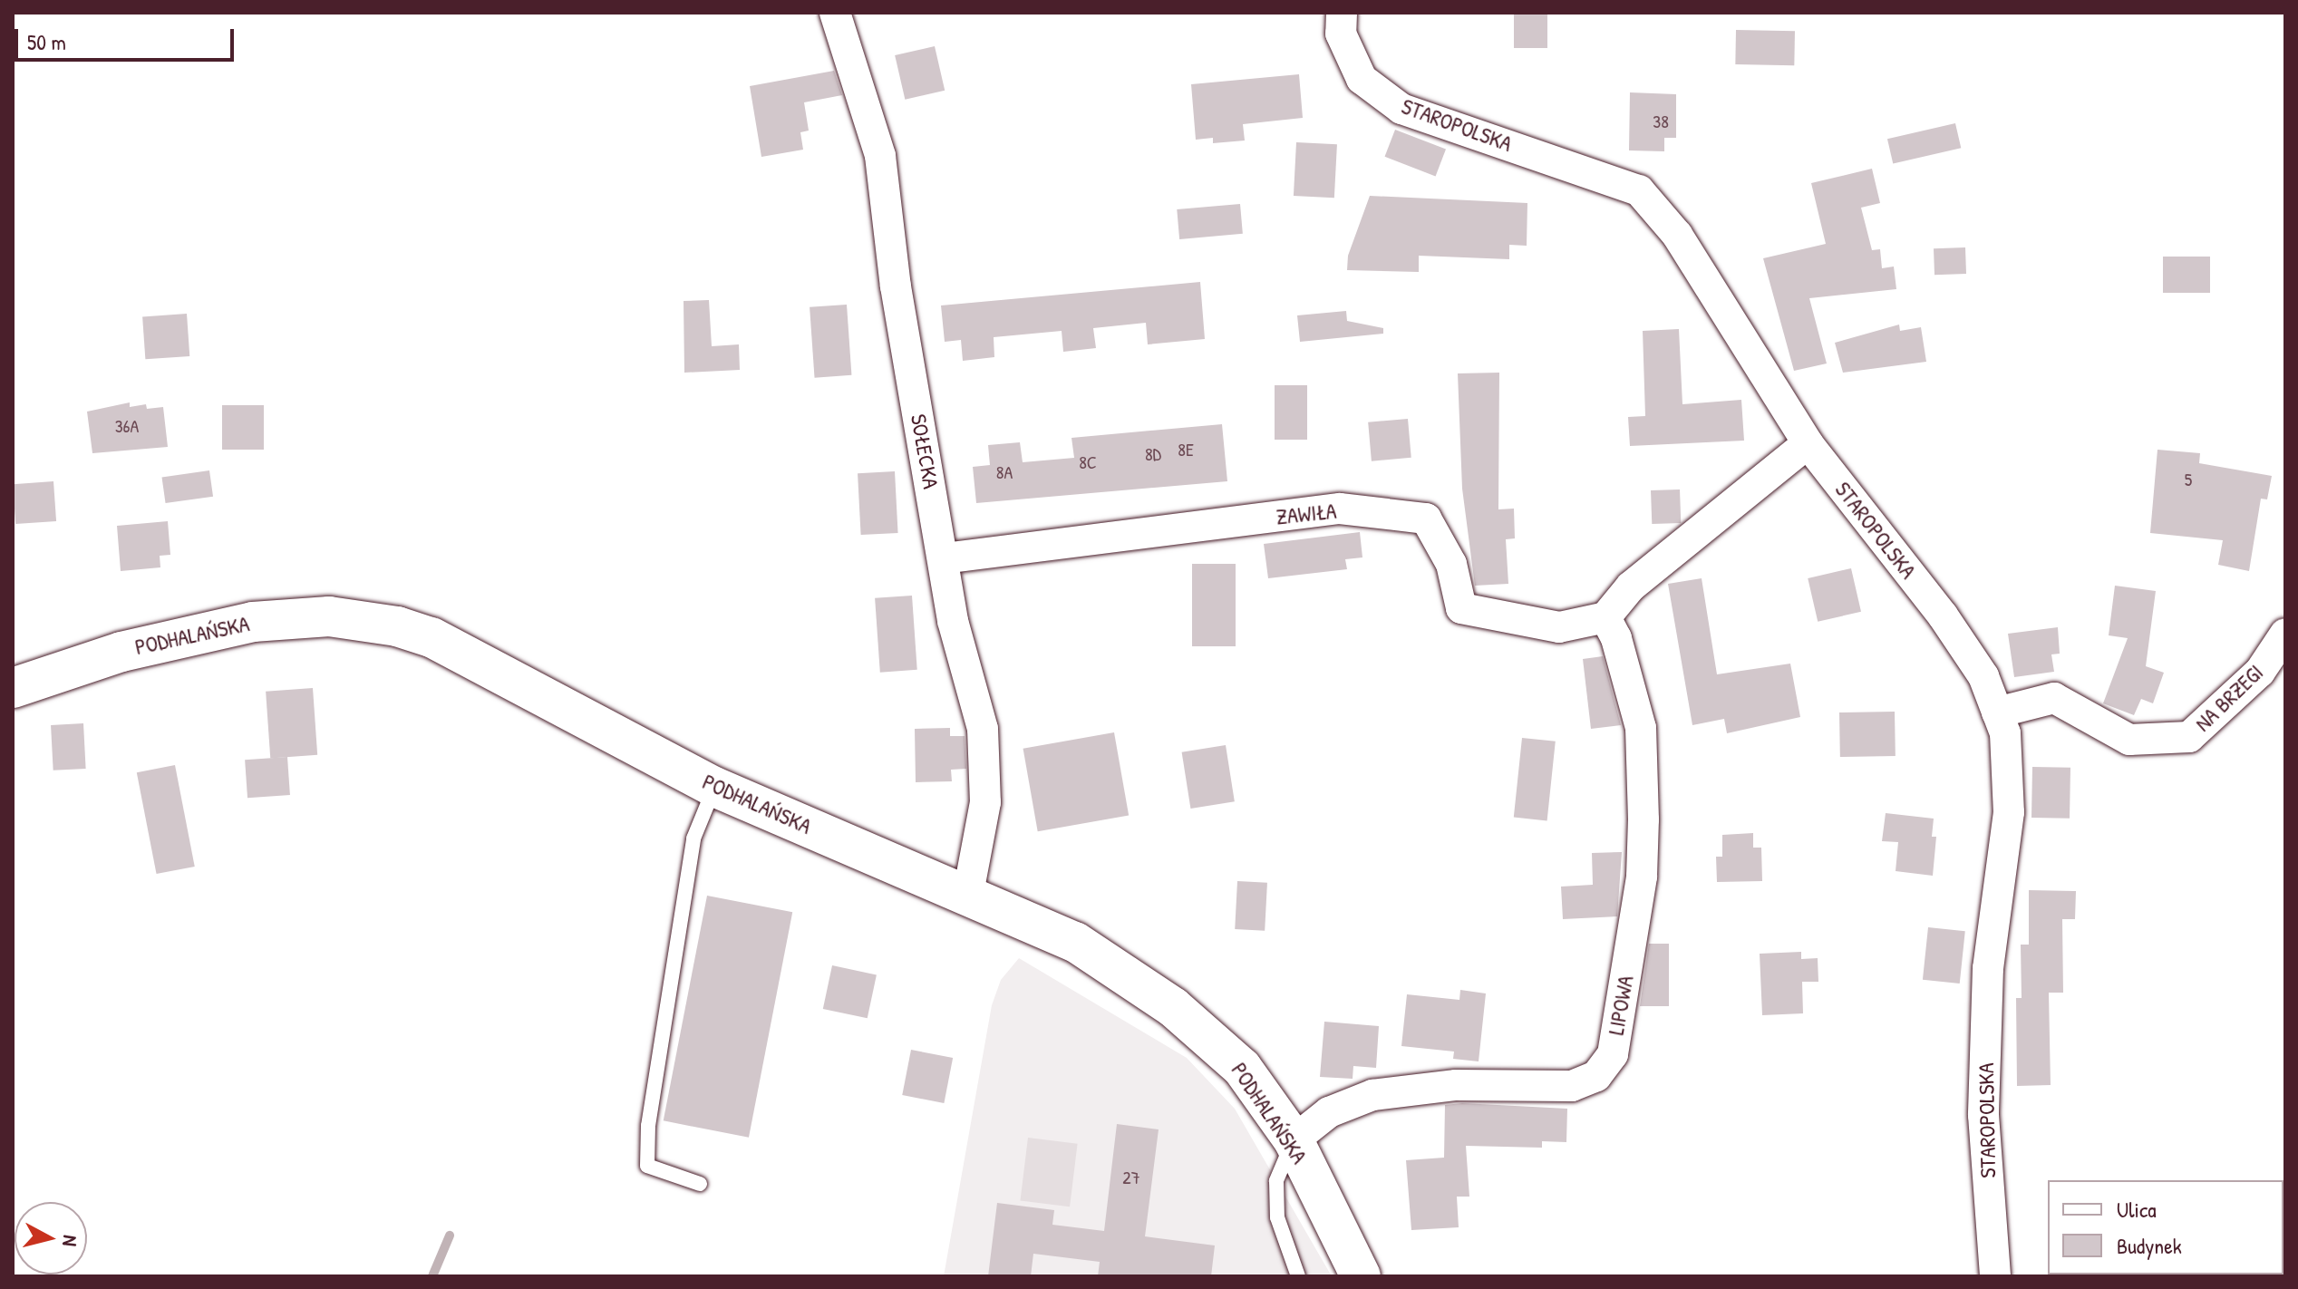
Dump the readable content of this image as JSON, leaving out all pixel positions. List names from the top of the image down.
{
  "streets": {
    "street": [
      "STAROPOLSKA",
      "SOŁECKA",
      "ZAWIŁA",
      "PODHALAŃSKA",
      "NA BRZEGI",
      "LIPOWA"
    ]
  },
  "crossings": [
    ["STAROPOLSKA", "NA BRZEGI"],
    ["SOŁECKA", "ZAWIŁA"],
    ["SOŁECKA", "PODHALAŃSKA"],
    ["ZAWIŁA", "LIPOWA"],
    ["PODHALAŃSKA", "LIPOWA"]
  ],
  "house_numbers": [
    "38",
    "36A",
    "8E",
    "8D",
    "8C",
    "8A",
    "5",
    "27"
  ],
  "legend": ["Ulica", "Budynek"],
  "scale_bar": "50 m",
  "north": "right"
}
